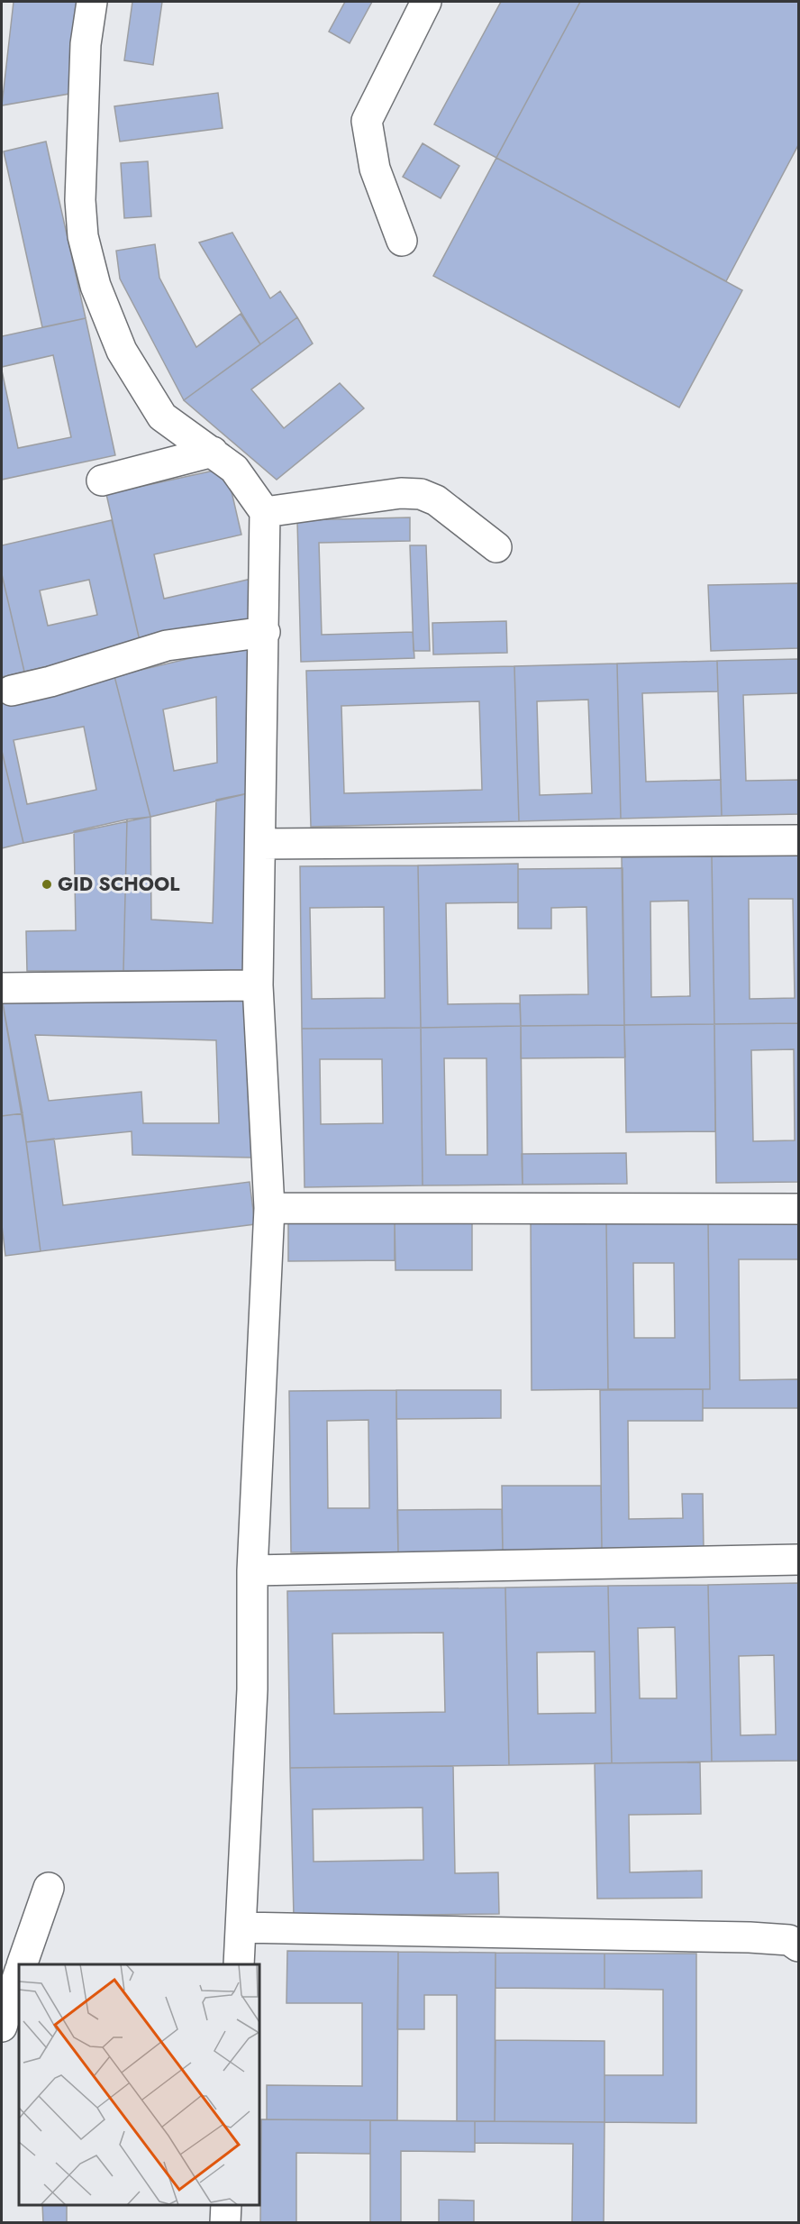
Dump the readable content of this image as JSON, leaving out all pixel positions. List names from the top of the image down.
{
  "places": ["GID SCHOOL"]
}
